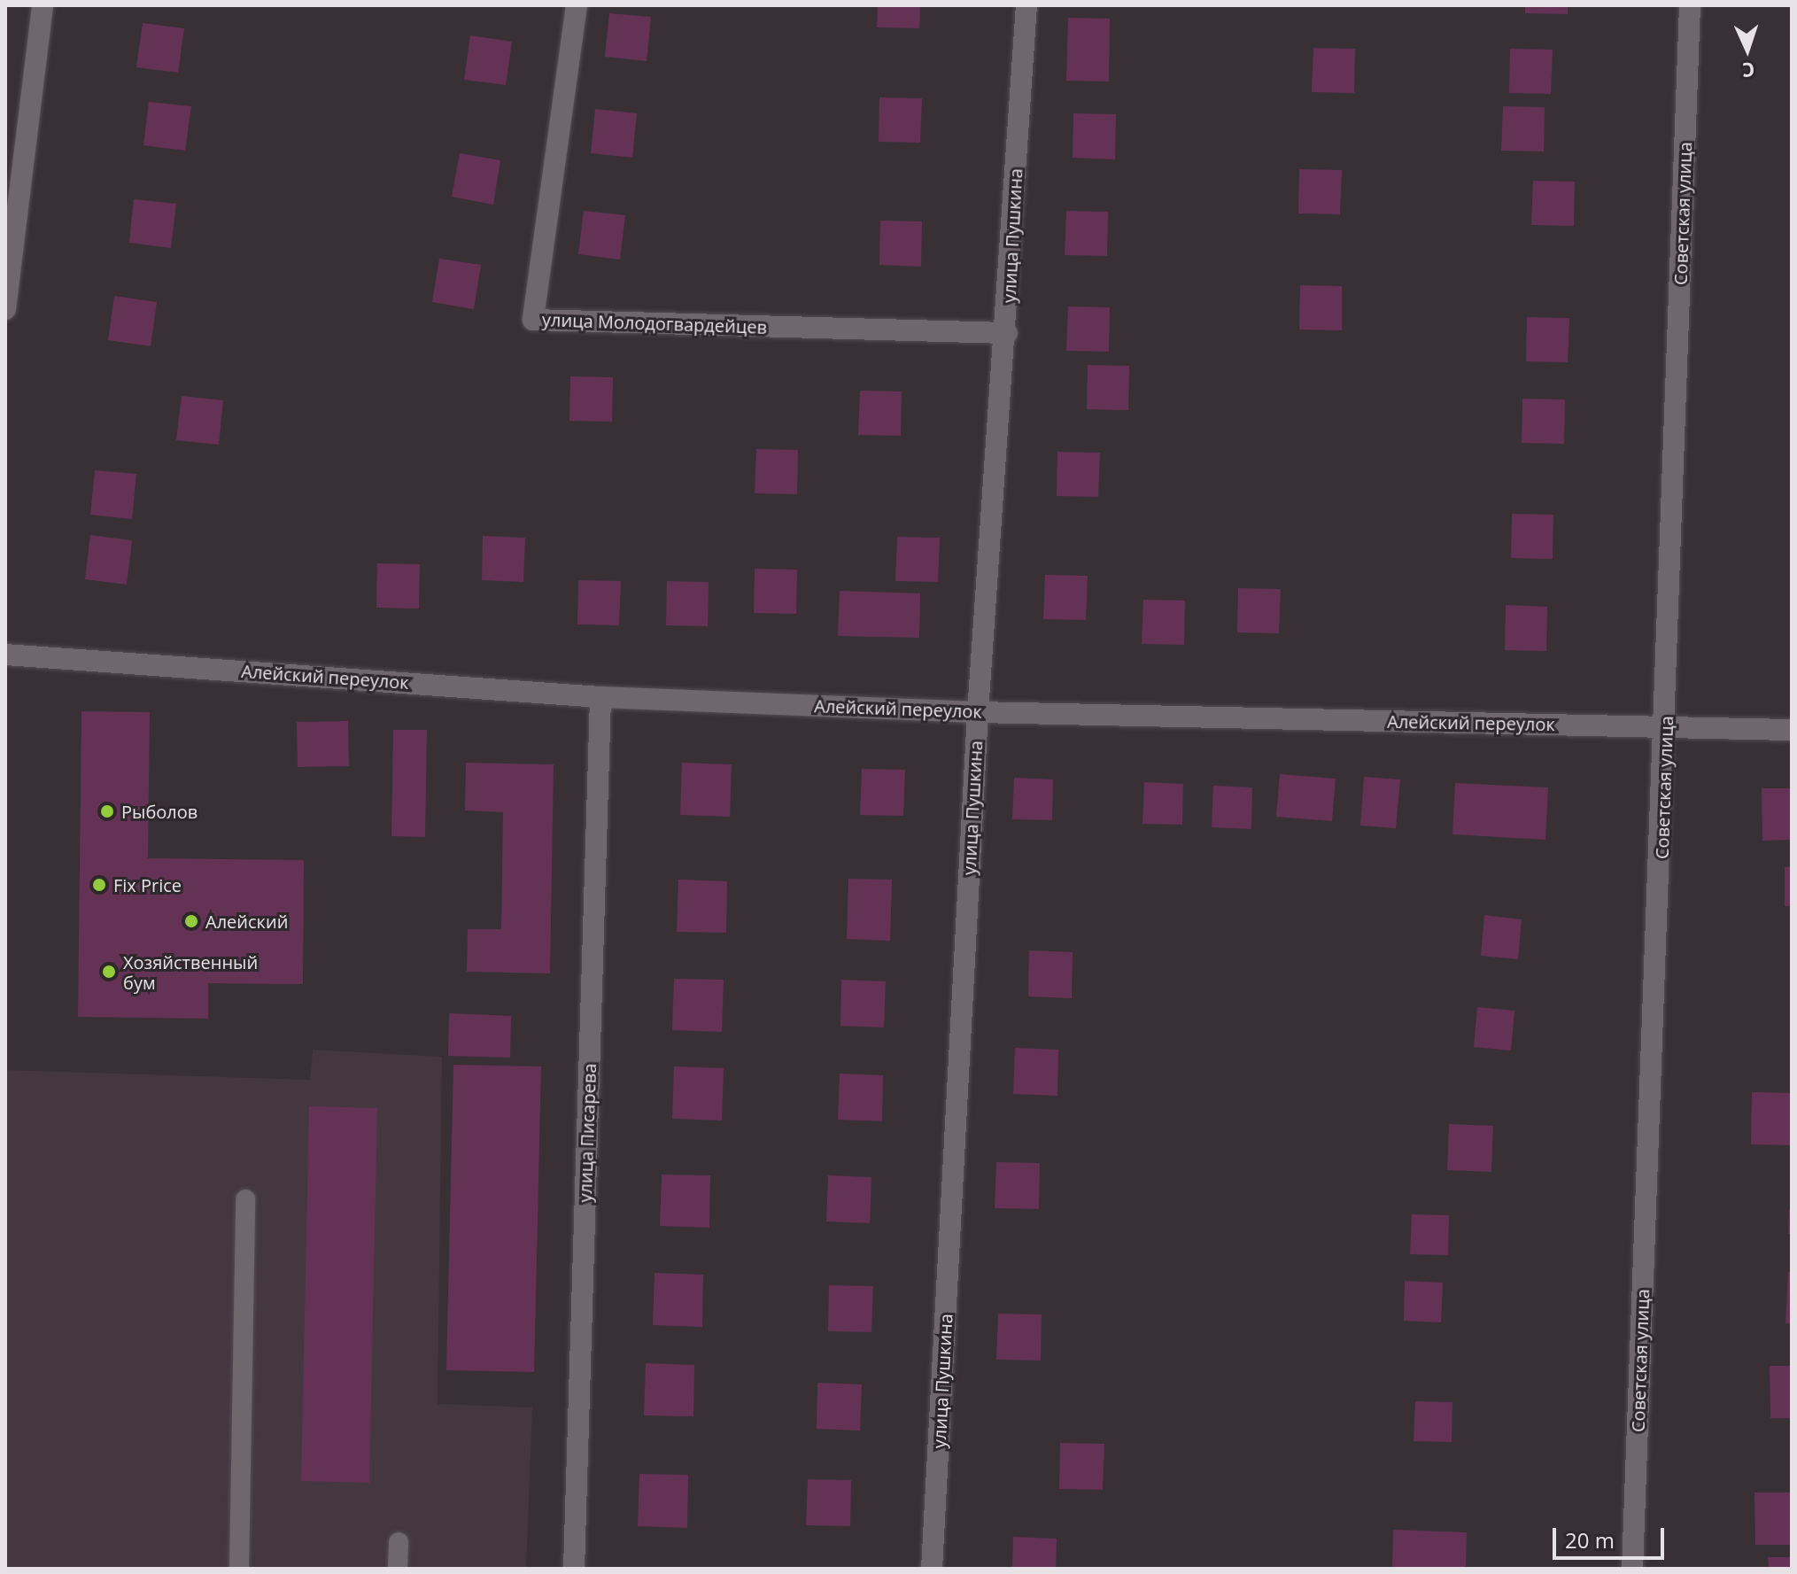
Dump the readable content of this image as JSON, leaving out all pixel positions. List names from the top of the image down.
{
  "streets": {
    "street": [
      "Советская улица",
      "улица Пушкина",
      "улица Молодогвардейцев",
      "Алейский переулок",
      "улица Писарева"
    ]
  },
  "crossings": [
    ["Советская улица", "Алейский переулок"],
    ["улица Пушкина", "улица Молодогвардейцев"],
    ["улица Пушкина", "Алейский переулок"],
    ["Алейский переулок", "улица Писарева"]
  ],
  "places": [
    "Рыболов",
    "Fix Price",
    "Алейский",
    "Хозяйственный бум"
  ],
  "scale_bar": "20 m",
  "north": "bottom"
}
